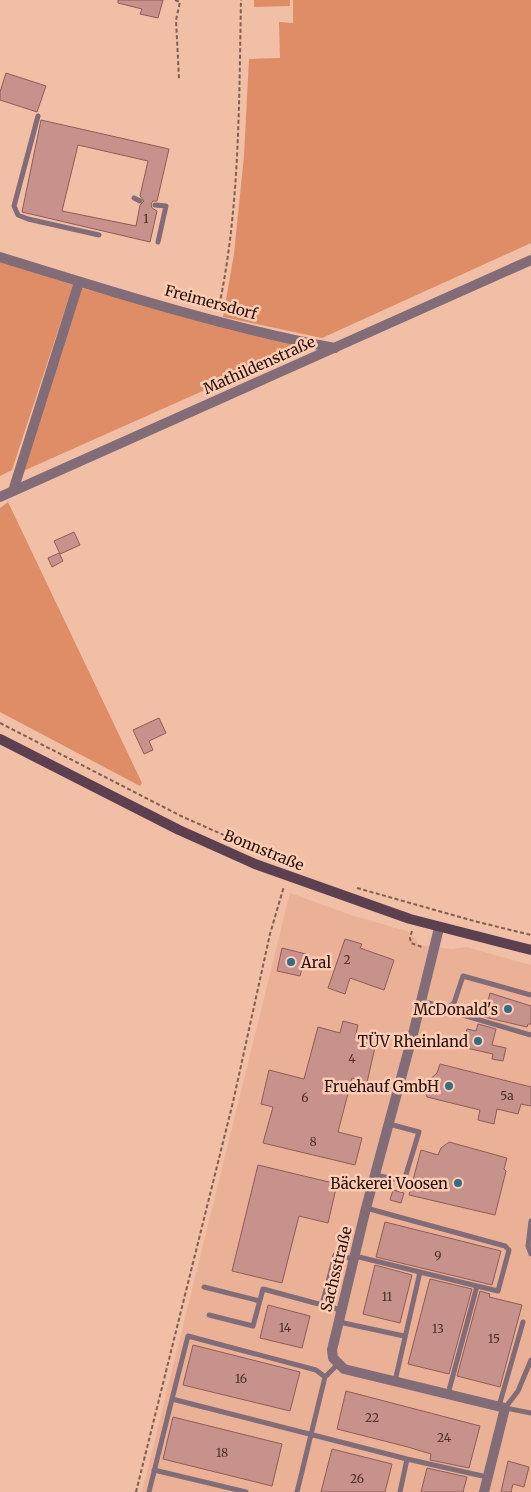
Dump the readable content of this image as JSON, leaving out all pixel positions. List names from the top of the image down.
{
  "streets": {
    "main road": ["Bonnstraße"],
    "street": ["Freimersdorf", "Mathildenstraße", "Sachsstraße"]
  },
  "crossings": [
    ["Freimersdorf", "Mathildenstraße"],
    ["Bonnstraße", "Sachsstraße"]
  ],
  "places": [
    "Aral",
    "McDonald's",
    "TÜV Rheinland",
    "Fruehauf GmbH",
    "Bäckerei Voosen"
  ],
  "house_numbers": [
    "1",
    "2",
    "4",
    "5a",
    "6",
    "8",
    "9",
    "11",
    "14",
    "13",
    "15",
    "16",
    "22",
    "24",
    "18",
    "26"
  ]
}
